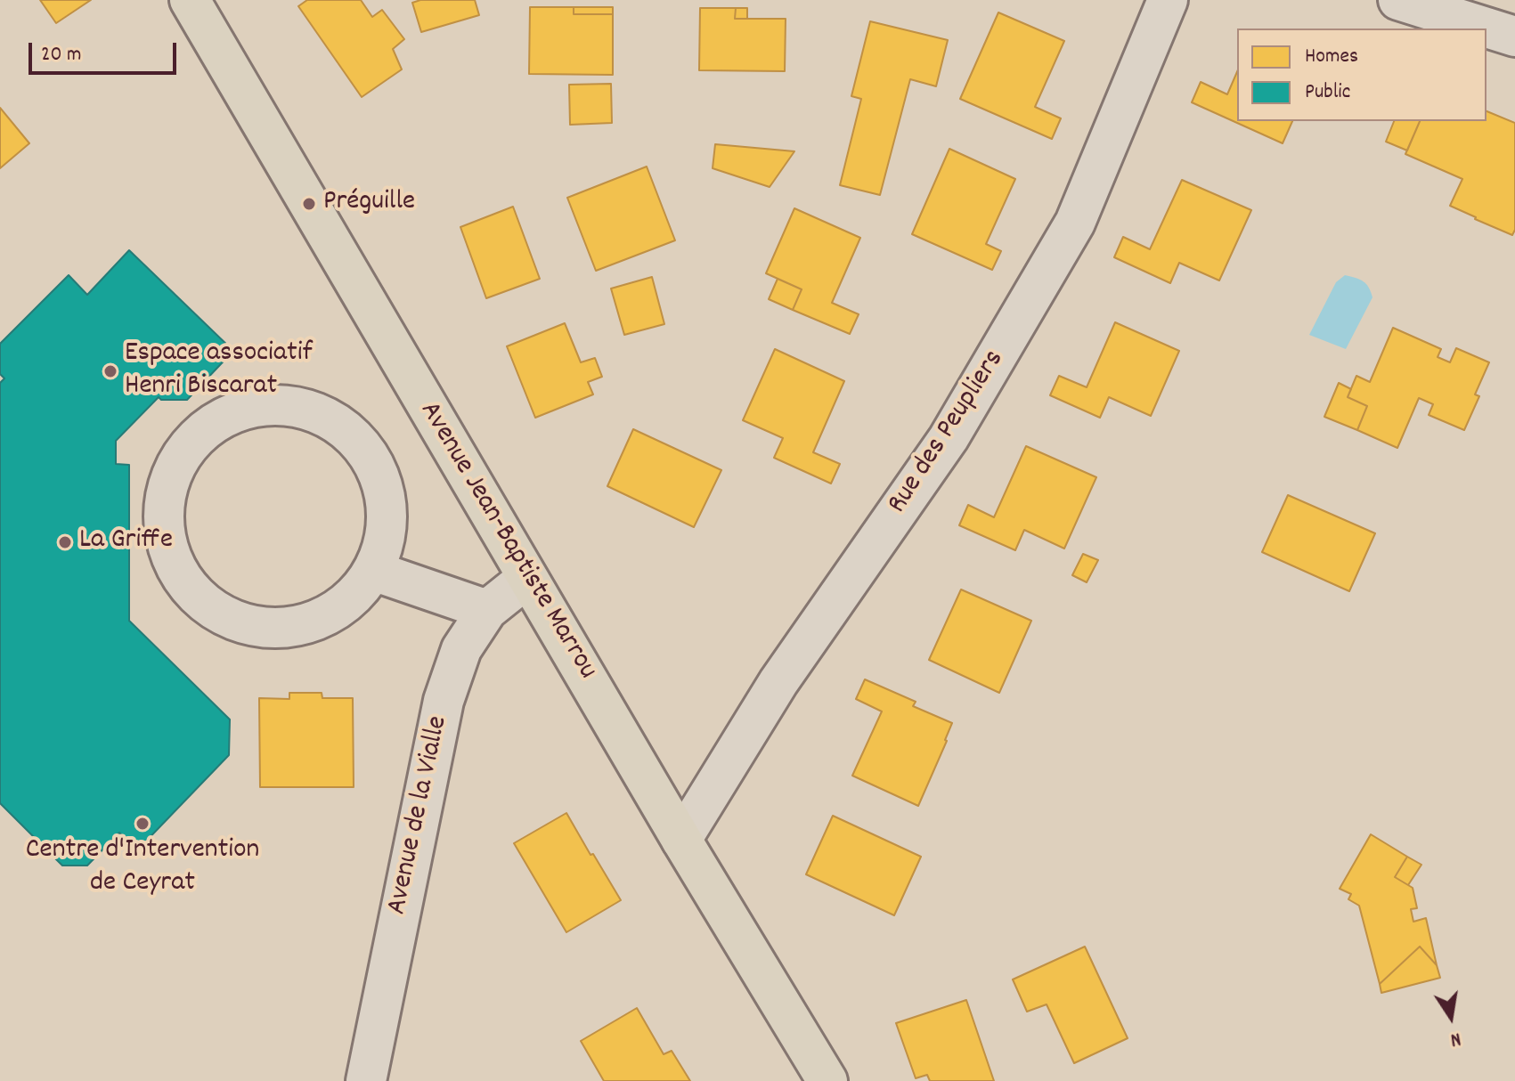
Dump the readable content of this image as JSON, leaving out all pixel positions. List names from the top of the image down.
{
  "streets": {
    "main road": ["Avenue Jean-Baptiste Marrou"],
    "street": ["Rue des Peupliers", "Avenue de la Vialle"]
  },
  "crossings": [
    ["Rue des Peupliers", "Avenue Jean-Baptiste Marrou"],
    ["Avenue Jean-Baptiste Marrou", "Avenue de la Vialle"]
  ],
  "places": [
    "Préguille",
    "Espace associatif Henri Biscarat",
    "La Griffe",
    "Centre d'Intervention de Ceyrat"
  ],
  "legend": ["Homes", "Public"],
  "scale_bar": "20 m",
  "north": "bottom"
}
